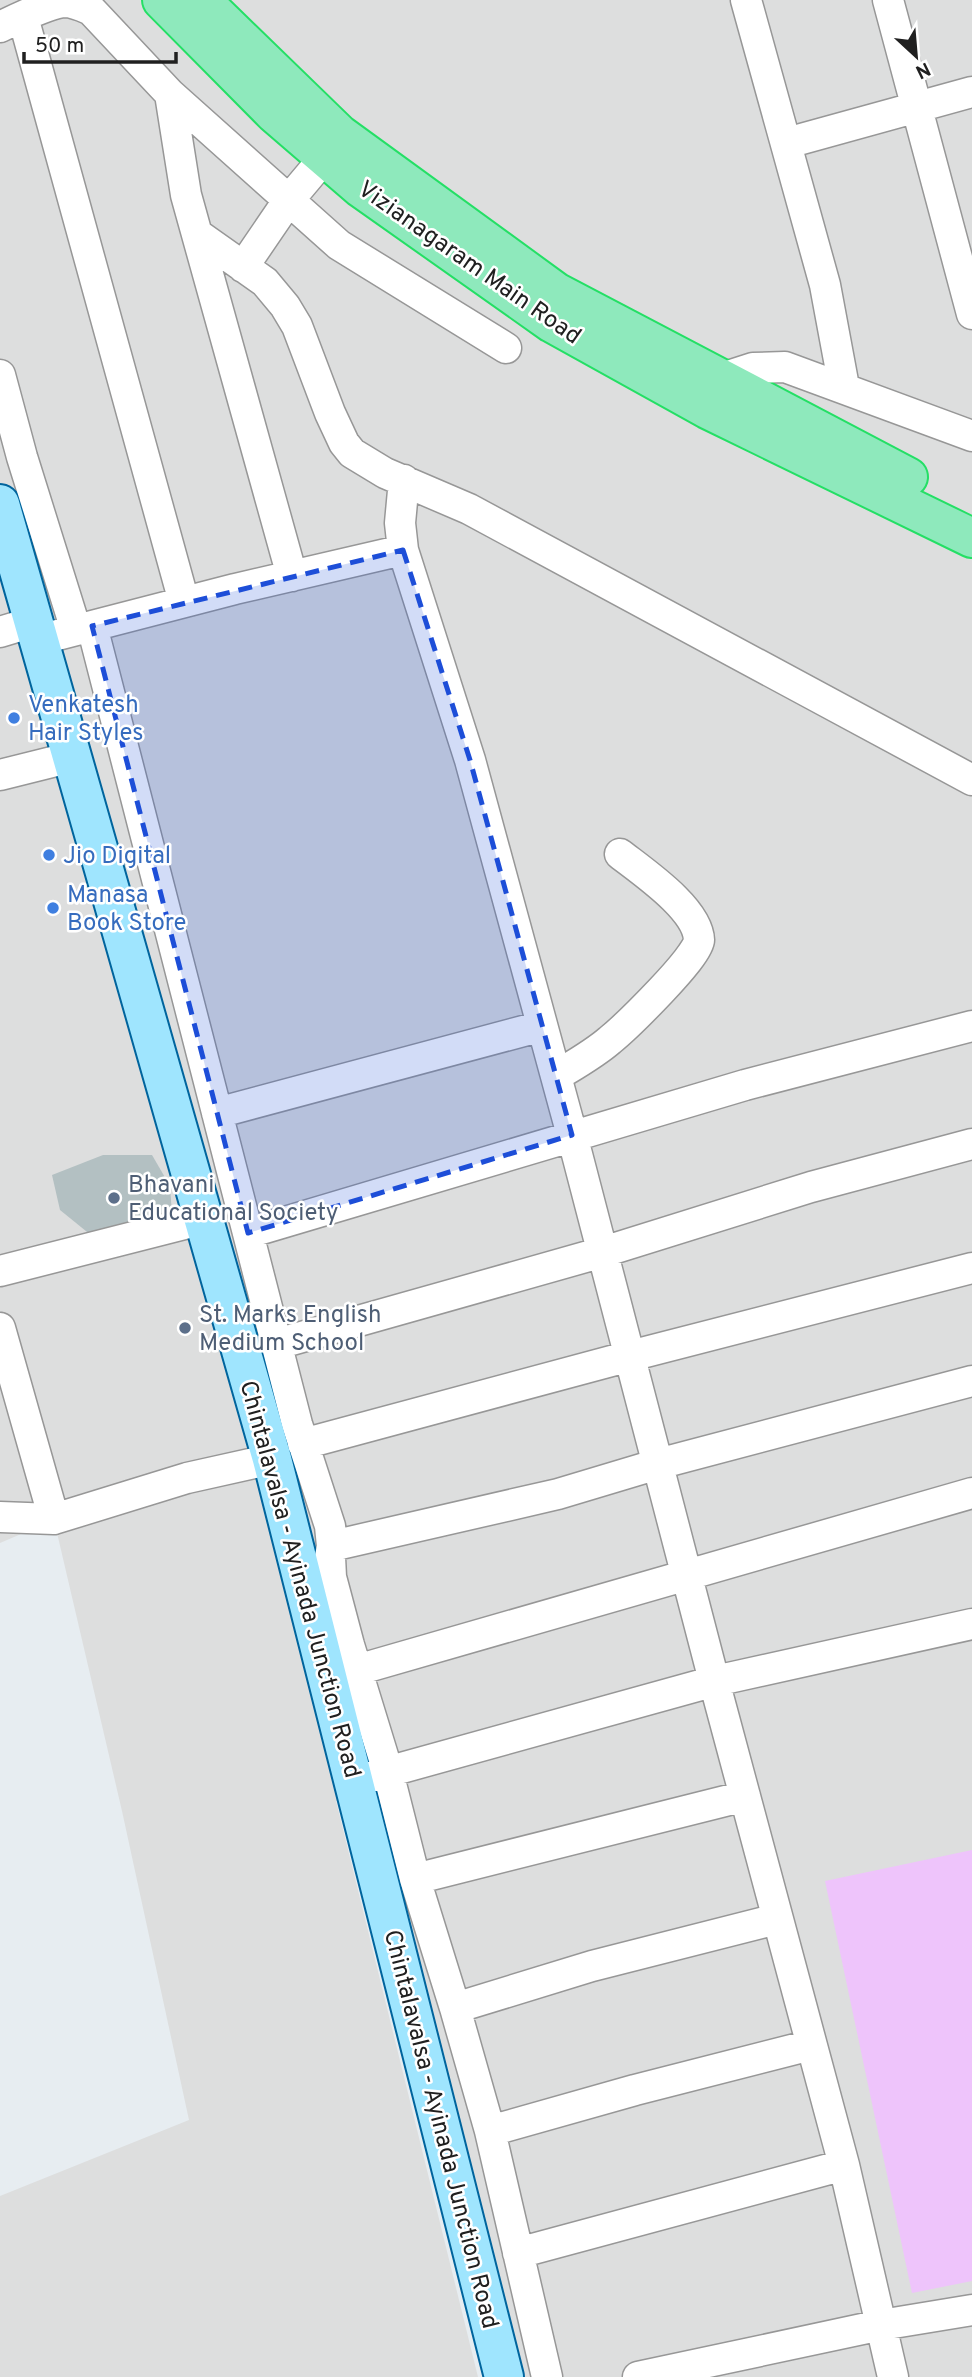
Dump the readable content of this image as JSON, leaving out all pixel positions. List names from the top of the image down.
{
  "streets": {
    "highway": ["Vizianagaram Main Road"],
    "main road": ["Chintalavalsa - Ayinada Junction Road"]
  },
  "places": [
    "Venkatesh Hair Styles",
    "Jio Digital",
    "Manasa Book Store",
    "Bhavani Educational Society",
    "St. Marks English Medium School"
  ],
  "scale_bar": "50 m",
  "north": "bottom right"
}
